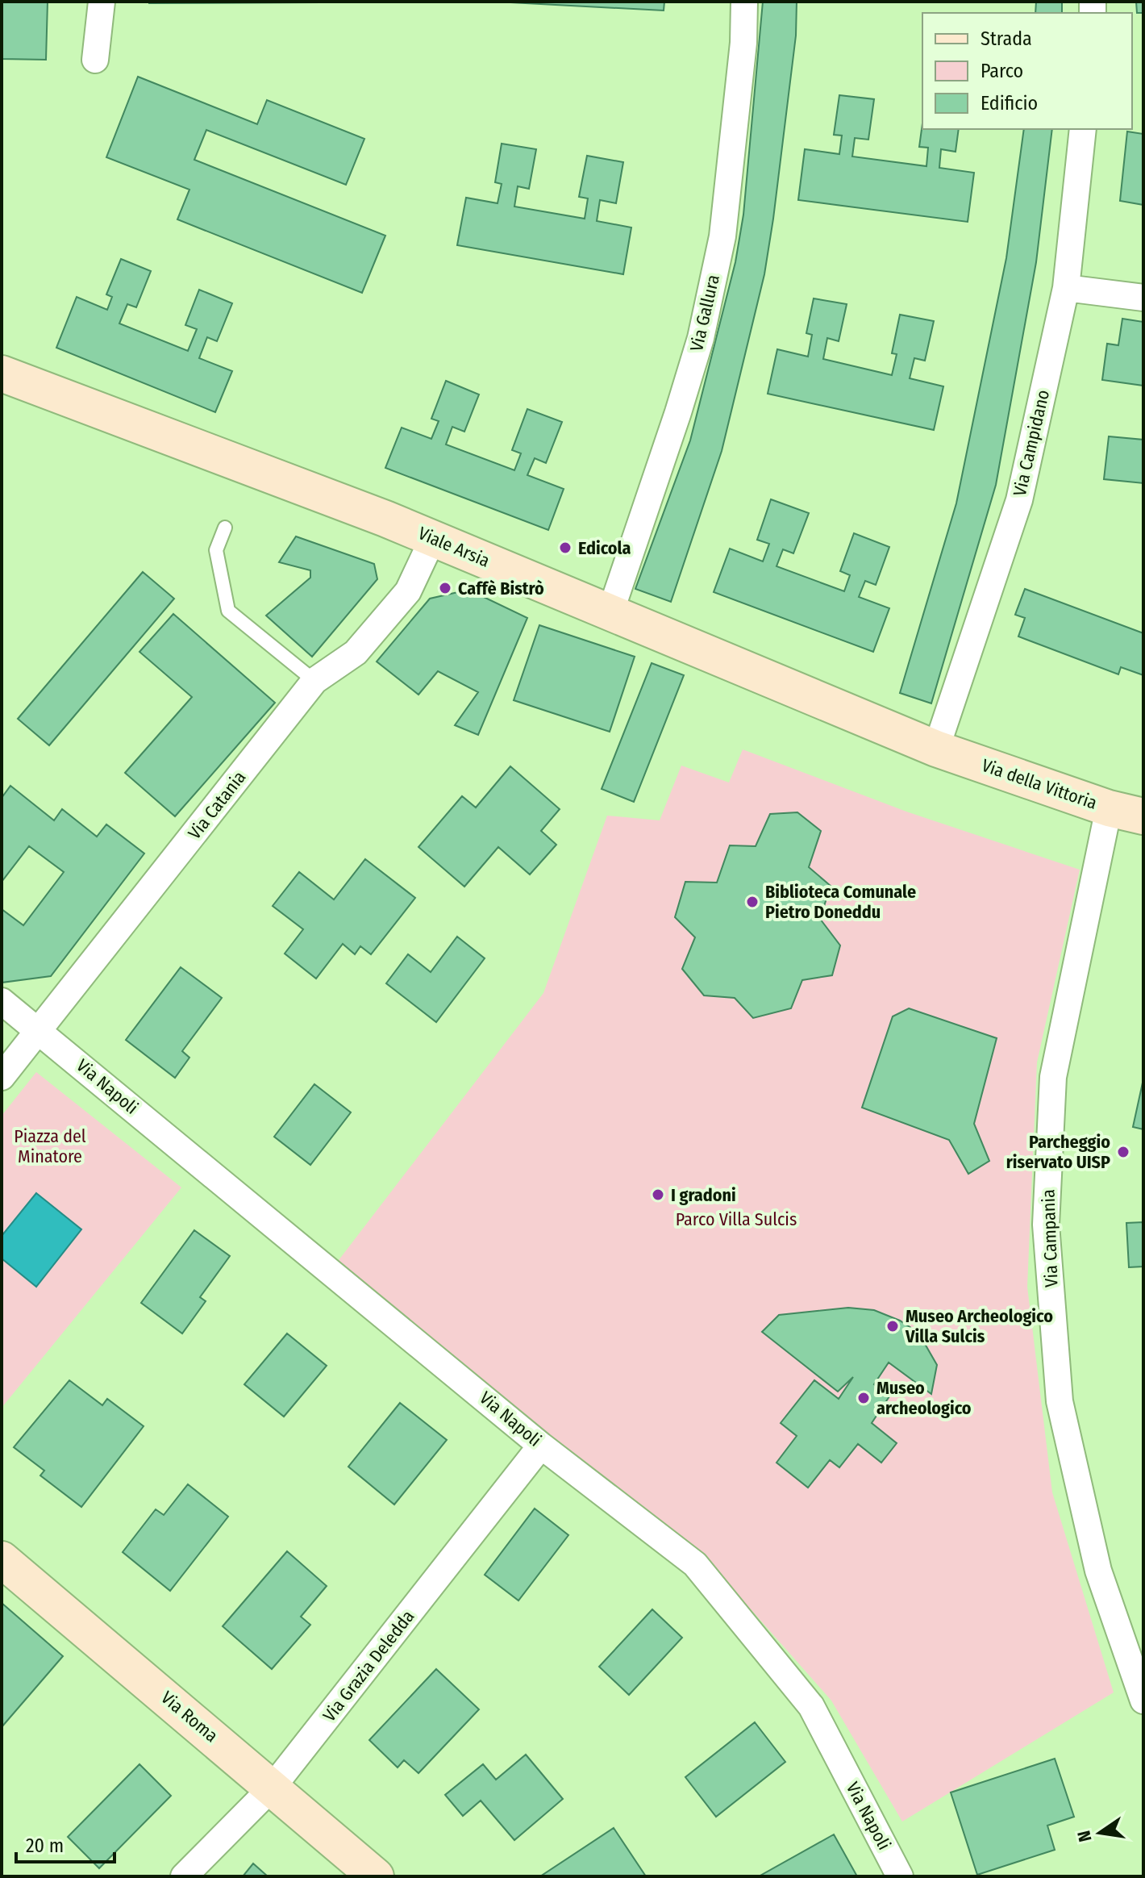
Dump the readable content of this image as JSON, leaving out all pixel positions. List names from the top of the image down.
{
  "streets": {
    "street": [
      "Via Gallura",
      "Via Campidano",
      "Viale Arsia",
      "Via della Vittoria",
      "Via Catania",
      "Via Napoli",
      "Via Campania",
      "Via Grazia Deledda",
      "Via Roma"
    ]
  },
  "crossings": [
    ["Via Gallura", "Viale Arsia"],
    ["Via Campidano", "Viale Arsia"],
    ["Via Campidano", "Via della Vittoria"],
    ["Viale Arsia", "Via della Vittoria"],
    ["Viale Arsia", "Via Catania"],
    ["Via della Vittoria", "Via Campania"],
    ["Via Catania", "Via Napoli"],
    ["Via Napoli", "Via Grazia Deledda"],
    ["Via Grazia Deledda", "Via Roma"]
  ],
  "parks": ["Piazza del Minatore", "Parco Villa Sulcis"],
  "places": [
    "Edicola",
    "Caffè Bistrò",
    "Biblioteca Comunale Pietro Doneddu",
    "Parcheggio riservato UISP",
    "I gradoni",
    "Museo Archeologico Villa Sulcis",
    "Museo archeologico"
  ],
  "legend": ["Strada", "Parco", "Edificio"],
  "scale_bar": "20 m",
  "north": "left"
}
